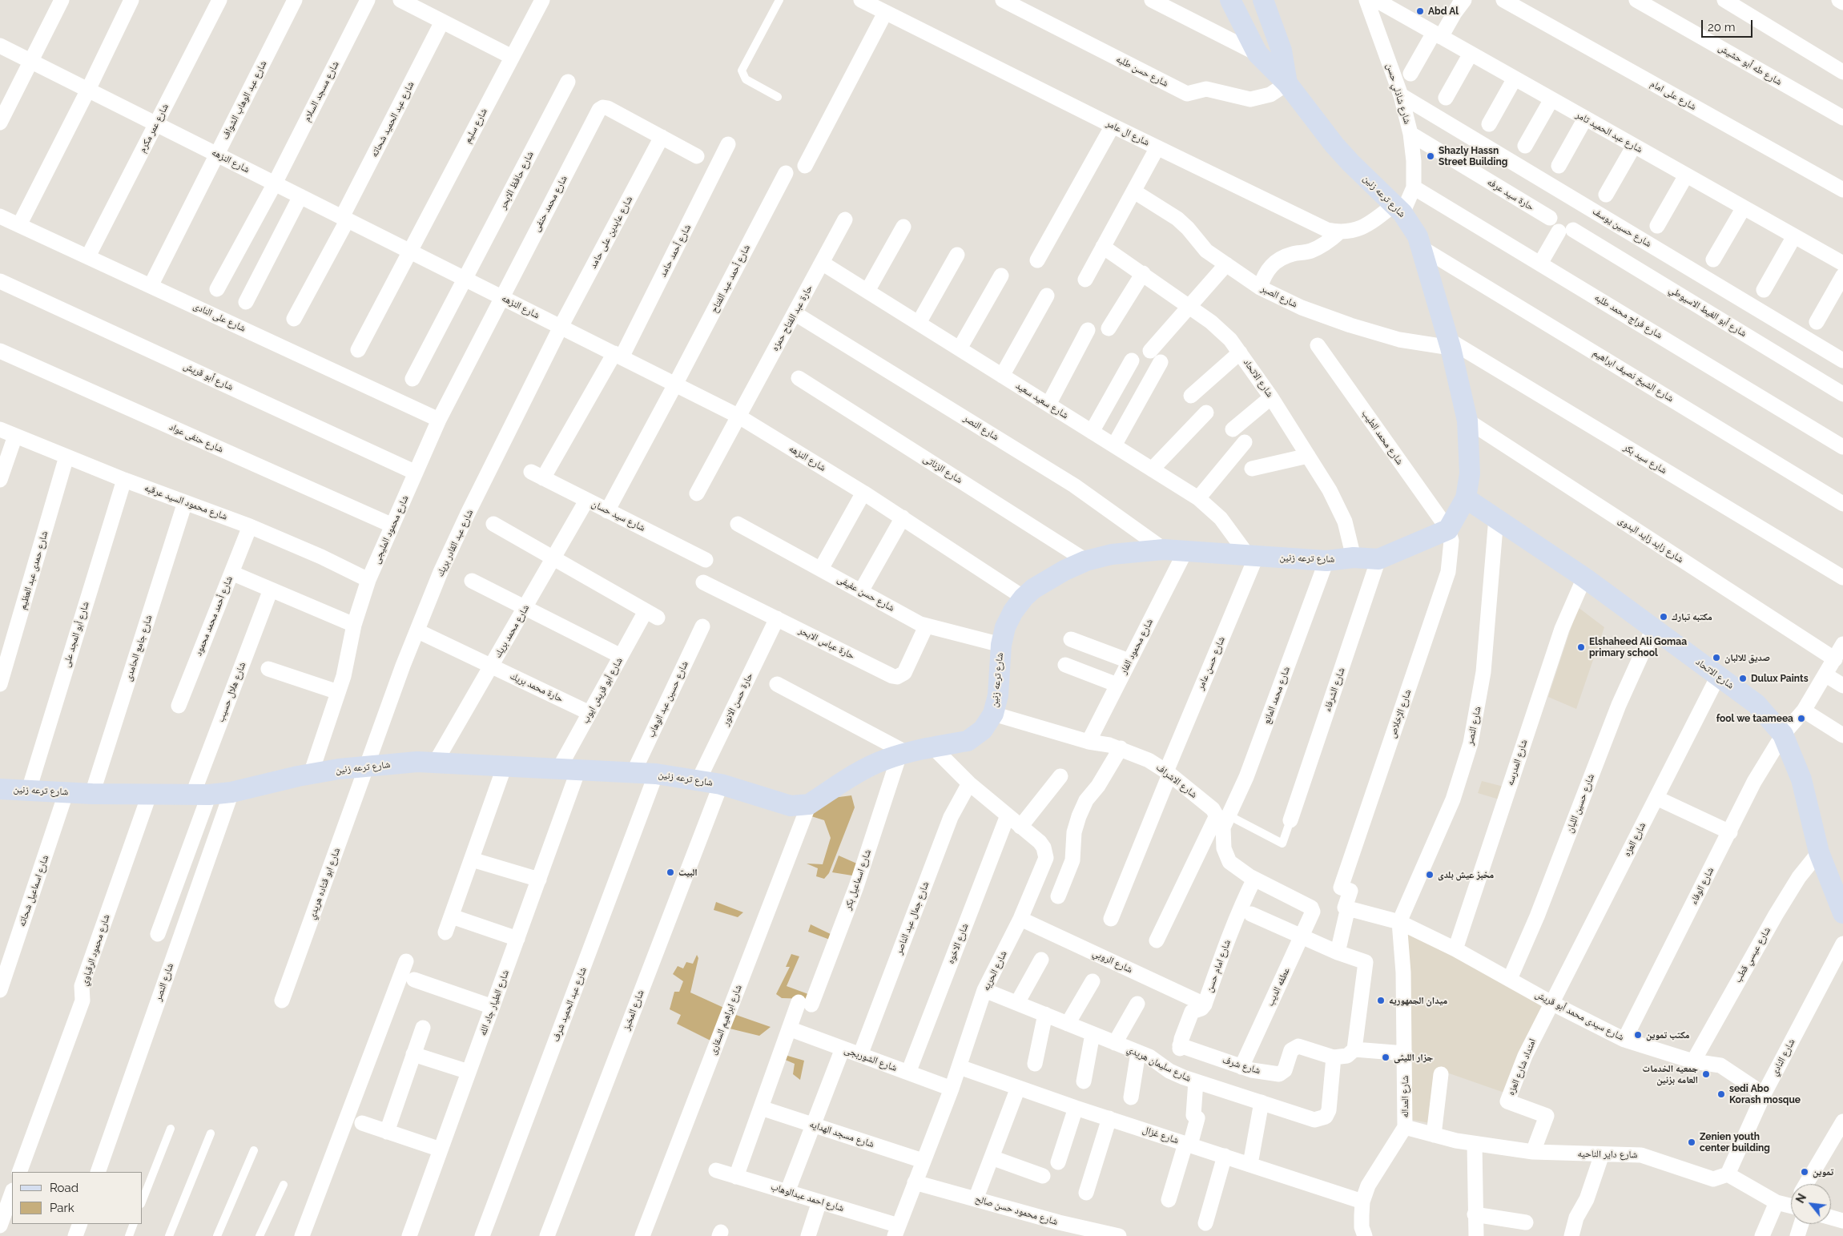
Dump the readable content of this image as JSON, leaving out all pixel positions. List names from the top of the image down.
{
  "streets": {
    "street": [
      "شارع طه أبو حشيش",
      "شارع حسن طلبه",
      "شارع مسجد السلام",
      "شارع شاذلي حسن",
      "شارع على امام",
      "شارع عبد الوهاب الشواف",
      "شارع عبد الحميد شحاته",
      "شارع سليم",
      "شارع عمر مكرم",
      "شارع عبد الحميد تامر",
      "شارع ال عامر",
      "شارع النزهه",
      "شارع حافظ الابحر",
      "حارة سيد عرفه",
      "شارع ترعه زنين",
      "شارع محمد حنفى",
      "شارع حسين يوسف",
      "شارع عابدين على حامد",
      "شارع أحمد حامد",
      "شارع أحمد عبد الفتاح",
      "شارع الصبر",
      "شارع أبو الغيط الاسيوطي",
      "شارع فراج محمد طلبه",
      "شارع على النادى",
      "حارة عبد الفتاح حمزه",
      "شارع الشيخ نصيف ابراهيم",
      "شارع أبو قريش",
      "شارع الاتحاد",
      "شارع سعيد سعيد",
      "شارع النصر",
      "شارع محمد الطيب",
      "شارع حنفى عواد",
      "شارع سيد بكر",
      "شارع الزناتى",
      "شارع محمود السيد عرقبه",
      "شارع سيد حسان",
      "شارع محمود المليجى",
      "شارع زايد زايد البدوى",
      "شارع عبد القادر بريك",
      "شارع حمدى عبد العظيم",
      "شارع حسن عفيفى",
      "شارع أحمد محمد محمود",
      "شارع محمد بريك",
      "شارع أبو المجد على",
      "حارة عباس الابحر",
      "شارع محمود الفار",
      "شارع جامع الحامدى",
      "شارع حسن عامر",
      "حارة محمد بريك",
      "شارع الشرفاء",
      "شارع أبو قريش ايوب",
      "شارع هلال حسيب",
      "شارع محمد المانع",
      "شارع حسين عبد الوهاب",
      "حارة حسن الانور",
      "شارع الإخلاص",
      "شارع المدرسه",
      "شارع الاشراف",
      "شارع حسين اللبان",
      "شارع العزه",
      "شارع اسماعيل بكر",
      "شارع ابو قتاده هريدي",
      "شارع الوفاء",
      "شارع اسماعيل شحاته",
      "شارع جمال عبد الناصر",
      "شارع الاخوه",
      "شارع محمود الرقباوي",
      "شارع عيسي قطب",
      "شارع الروبي",
      "شارع امام حسن",
      "شارع الحريه",
      "عطفه الديب",
      "شارع الطيار جاد الله",
      "شارع عبد الحميد شرف",
      "شارع المخبز",
      "شارع سيدى محمد أبو قريش",
      "شارع ابراهيم السقارى",
      "شارع النادي",
      "شارع الشوربجى",
      "شارع سليمان هريدي",
      "شارع شرف",
      "امتداد شارع العزه",
      "شارع العداله",
      "شارع مسجد الهدايه",
      "شارع غزال",
      "شارع داير الناحيه",
      "شارع احمد عبدالوهاب",
      "شارع محمود حسن صالح"
    ]
  },
  "crossings": [
    ["شارع حسن طلبه", "شارع ترعه زنين"],
    ["شارع مسجد السلام", "شارع النزهه"],
    ["شارع شاذلي حسن", "شارع ال عامر"],
    ["شارع شاذلي حسن", "حارة سيد عرفه"],
    ["شارع شاذلي حسن", "شارع ترعه زنين"],
    ["شارع شاذلي حسن", "شارع حسين يوسف"],
    ["شارع شاذلي حسن", "شارع فراج محمد طلبه"],
    ["شارع عبد الوهاب الشواف", "شارع النزهه"],
    ["شارع عبد الوهاب الشواف", "شارع على النادى"],
    ["شارع عبد الحميد شحاته", "شارع النزهه"],
    ["شارع سليم", "شارع النزهه"],
    ["شارع عمر مكرم", "شارع النزهه"],
    ["شارع عمر مكرم", "شارع على النادى"],
    ["شارع ال عامر", "شارع ترعه زنين"],
    ["شارع النزهه", "شارع حافظ الابحر"],
    ["شارع النزهه", "شارع ترعه زنين"],
    ["شارع النزهه", "شارع محمد حنفى"],
    ["شارع النزهه", "شارع عابدين على حامد"],
    ["شارع النزهه", "شارع أحمد حامد"],
    ["شارع النزهه", "شارع أحمد عبد الفتاح"],
    ["شارع النزهه", "حارة عبد الفتاح حمزه"],
    ["شارع النزهه", "شارع محمود المليجى"],
    ["شارع النزهه", "شارع عبد القادر بريك"],
    ["شارع ترعه زنين", "شارع الصبر"],
    ["شارع ترعه زنين", "شارع الشيخ نصيف ابراهيم"],
    ["شارع ترعه زنين", "شارع الاتحاد"],
    ["شارع ترعه زنين", "شارع سعيد سعيد"],
    ["شارع ترعه زنين", "شارع النصر"],
    ["شارع ترعه زنين", "شارع محمد الطيب"],
    ["شارع ترعه زنين", "شارع سيد بكر"],
    ["شارع ترعه زنين", "شارع الزناتى"],
    ["شارع ترعه زنين", "شارع محمود المليجى"],
    ["شارع ترعه زنين", "شارع زايد زايد البدوى"],
    ["شارع ترعه زنين", "شارع عبد القادر بريك"],
    ["شارع ترعه زنين", "شارع حسن عفيفى"],
    ["شارع ترعه زنين", "شارع محمد بريك"],
    ["شارع ترعه زنين", "شارع أبو المجد على"],
    ["شارع ترعه زنين", "شارع محمود الفار"],
    ["شارع ترعه زنين", "شارع جامع الحامدى"],
    ["شارع ترعه زنين", "شارع حسن عامر"],
    ["شارع ترعه زنين", "شارع الشرفاء"],
    ["شارع ترعه زنين", "شارع أبو قريش ايوب"],
    ["شارع ترعه زنين", "شارع هلال حسيب"],
    ["شارع ترعه زنين", "شارع محمد المانع"],
    ["شارع ترعه زنين", "شارع حسين عبد الوهاب"],
    ["شارع ترعه زنين", "حارة حسن الانور"],
    ["شارع ترعه زنين", "شارع الإخلاص"],
    ["شارع ترعه زنين", "شارع الاشراف"],
    ["شارع ترعه زنين", "شارع اسماعيل بكر"],
    ["شارع ترعه زنين", "شارع ابو قتاده هريدي"],
    ["شارع ترعه زنين", "شارع اسماعيل شحاته"],
    ["شارع ترعه زنين", "شارع محمود الرقباوي"],
    ["شارع ترعه زنين", "شارع الحريه"],
    ["شارع ترعه زنين", "شارع الطيار جاد الله"],
    ["شارع ترعه زنين", "شارع عبد الحميد شرف"],
    ["شارع ترعه زنين", "شارع المخبز"],
    ["شارع ترعه زنين", "شارع ابراهيم السقارى"],
    ["شارع محمد حنفى", "شارع عابدين على حامد"],
    ["شارع محمد حنفى", "شارع محمود المليجى"],
    ["شارع عابدين على حامد", "شارع عبد القادر بريك"],
    ["شارع أحمد حامد", "شارع سيد حسان"],
    ["شارع أحمد عبد الفتاح", "شارع سيد حسان"],
    ["شارع الصبر", "شارع سيد بكر"],
    ["شارع أبو الغيط الاسيوطي", "شارع فراج محمد طلبه"],
    ["شارع على النادى", "شارع محمود المليجى"],
    ["حارة عبد الفتاح حمزه", "شارع سعيد سعيد"],
    ["حارة عبد الفتاح حمزه", "شارع النصر"],
    ["شارع أبو قريش", "شارع محمود المليجى"],
    ["شارع الاتحاد", "شارع النصر"],
    ["شارع الاتحاد", "شارع المدرسه"],
    ["شارع الاتحاد", "شارع حسين اللبان"],
    ["شارع الاتحاد", "شارع العزه"],
    ["شارع الاتحاد", "شارع الوفاء"],
    ["شارع الاتحاد", "شارع عيسي قطب"],
    ["شارع سعيد سعيد", "شارع حسن عامر"],
    ["شارع النصر", "شارع سيدى محمد أبو قريش"],
    ["شارع النصر", "شارع العداله"],
    ["شارع محمد الطيب", "شارع الإخلاص"],
    ["شارع حنفى عواد", "شارع محمود المليجى"],
    ["شارع محمود السيد عرقبه", "شارع محمود المليجى"],
    ["شارع محمود السيد عرقبه", "شارع حمدى عبد العظيم"],
    ["شارع محمود السيد عرقبه", "شارع أحمد محمد محمود"],
    ["شارع محمود السيد عرقبه", "شارع أبو المجد على"],
    ["شارع محمود السيد عرقبه", "شارع جامع الحامدى"],
    ["شارع سيد حسان", "شارع محمد بريك"],
    ["شارع زايد زايد البدوى", "شارع الوفاء"],
    ["شارع عبد القادر بريك", "حارة محمد بريك"],
    ["شارع عبد القادر بريك", "شارع ابو قتاده هريدي"],
    ["شارع حسن عفيفى", "حارة عباس الابحر"],
    ["شارع محمد بريك", "حارة محمد بريك"],
    ["شارع محمد بريك", "شارع أبو قريش ايوب"],
    ["حارة عباس الابحر", "حارة حسن الانور"],
    ["شارع محمود الفار", "شارع الاشراف"],
    ["شارع حسن عامر", "شارع الاشراف"],
    ["حارة محمد بريك", "شارع أبو قريش ايوب"],
    ["شارع أبو قريش ايوب", "شارع الطيار جاد الله"],
    ["شارع محمد المانع", "شارع الاشراف"],
    ["شارع المدرسه", "شارع سيدى محمد أبو قريش"],
    ["شارع حسين اللبان", "شارع سيدى محمد أبو قريش"],
    ["شارع العزه", "شارع سيدى محمد أبو قريش"],
    ["شارع العزه", "امتداد شارع العزه"],
    ["شارع اسماعيل بكر", "شارع الشوربجى"],
    ["شارع اسماعيل بكر", "شارع مسجد الهدايه"],
    ["شارع اسماعيل بكر", "شارع احمد عبدالوهاب"],
    ["شارع الوفاء", "شارع سيدى محمد أبو قريش"],
    ["شارع جمال عبد الناصر", "شارع الحريه"],
    ["شارع جمال عبد الناصر", "شارع الشوربجى"],
    ["شارع الاخوه", "شارع الحريه"],
    ["شارع الاخوه", "شارع الشوربجى"],
    ["شارع عيسي قطب", "شارع سيدى محمد أبو قريش"],
    ["شارع الروبي", "شارع امام حسن"],
    ["شارع الروبي", "شارع الحريه"],
    ["شارع امام حسن", "عطفه الديب"],
    ["شارع امام حسن", "شارع شرف"],
    ["شارع الحريه", "شارع الشوربجى"],
    ["شارع الحريه", "شارع سليمان هريدي"],
    ["شارع الحريه", "شارع مسجد الهدايه"],
    ["شارع الحريه", "شارع غزال"],
    ["شارع الحريه", "شارع احمد عبدالوهاب"],
    ["شارع الحريه", "شارع محمود حسن صالح"],
    ["عطفه الديب", "شارع شرف"],
    ["شارع سيدى محمد أبو قريش", "شارع النادي"],
    ["شارع سيدى محمد أبو قريش", "امتداد شارع العزه"],
    ["شارع سيدى محمد أبو قريش", "شارع العداله"],
    ["شارع النادي", "شارع داير الناحيه"],
    ["شارع سليمان هريدي", "شارع شرف"],
    ["امتداد شارع العزه", "شارع داير الناحيه"],
    ["شارع العداله", "شارع غزال"],
    ["شارع العداله", "شارع داير الناحيه"]
  ],
  "places": [
    "Abd Al",
    "Shazly Hassn Street Building",
    "مكتبه تبارك",
    "Elshaheed Ali Gomaa primary school",
    "صديق للالبان",
    "Dulux Paints",
    "fool we taameea",
    "البيت",
    "مخبز عيش بلدى",
    "ميدان الجمهوريه",
    "مكتب تموين",
    "جزار الليثى",
    "جمعيه الخدمات العامه بزنين",
    "sedi Abo Korash mosque",
    "Zenien youth center building",
    "تموين"
  ],
  "legend": ["Road", "Park"],
  "scale_bar": "20 m",
  "north": "top left"
}
